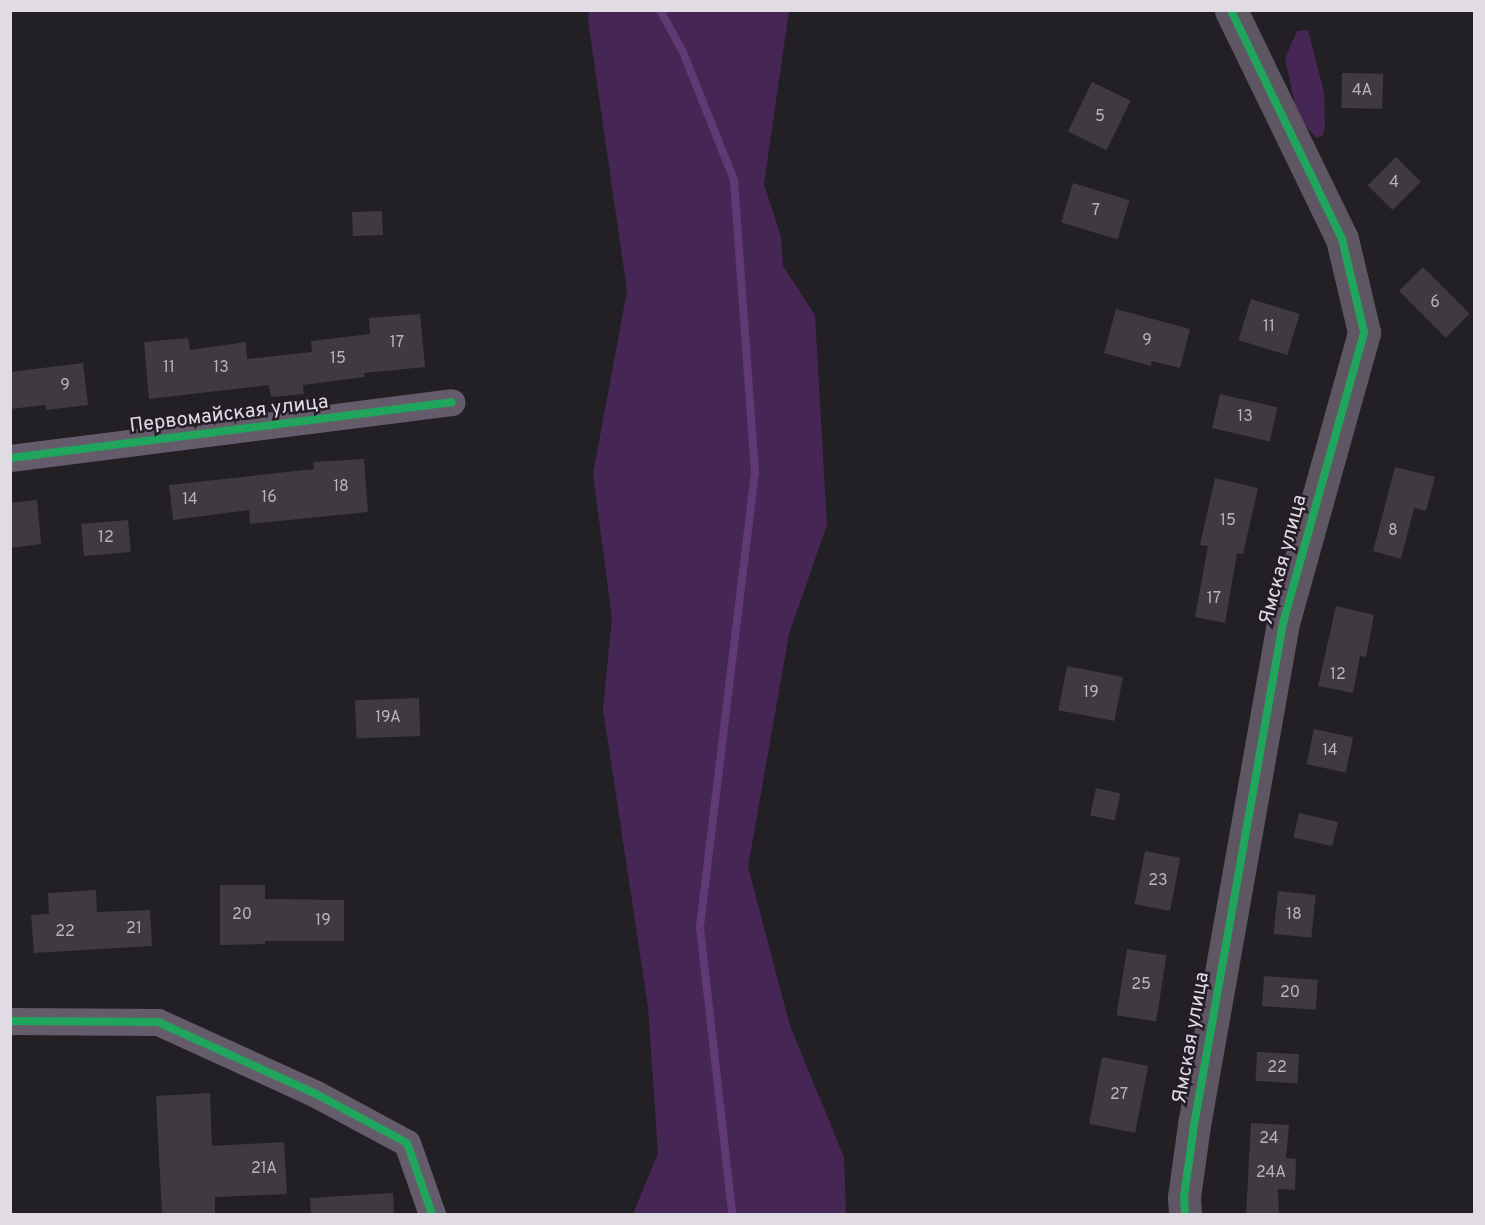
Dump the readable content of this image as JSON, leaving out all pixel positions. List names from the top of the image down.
{
  "streets": {
    "street": ["Первомайская улица", "Ямская улица"]
  },
  "house_numbers": [
    "4А",
    "5",
    "4",
    "7",
    "6",
    "11",
    "9",
    "17",
    "15",
    "11",
    "13",
    "9",
    "13",
    "18",
    "16",
    "14",
    "15",
    "8",
    "12",
    "17",
    "12",
    "19",
    "19А",
    "14",
    "23",
    "20",
    "18",
    "19",
    "21",
    "22",
    "25",
    "20",
    "22",
    "27",
    "24",
    "21А",
    "24А"
  ]
}
